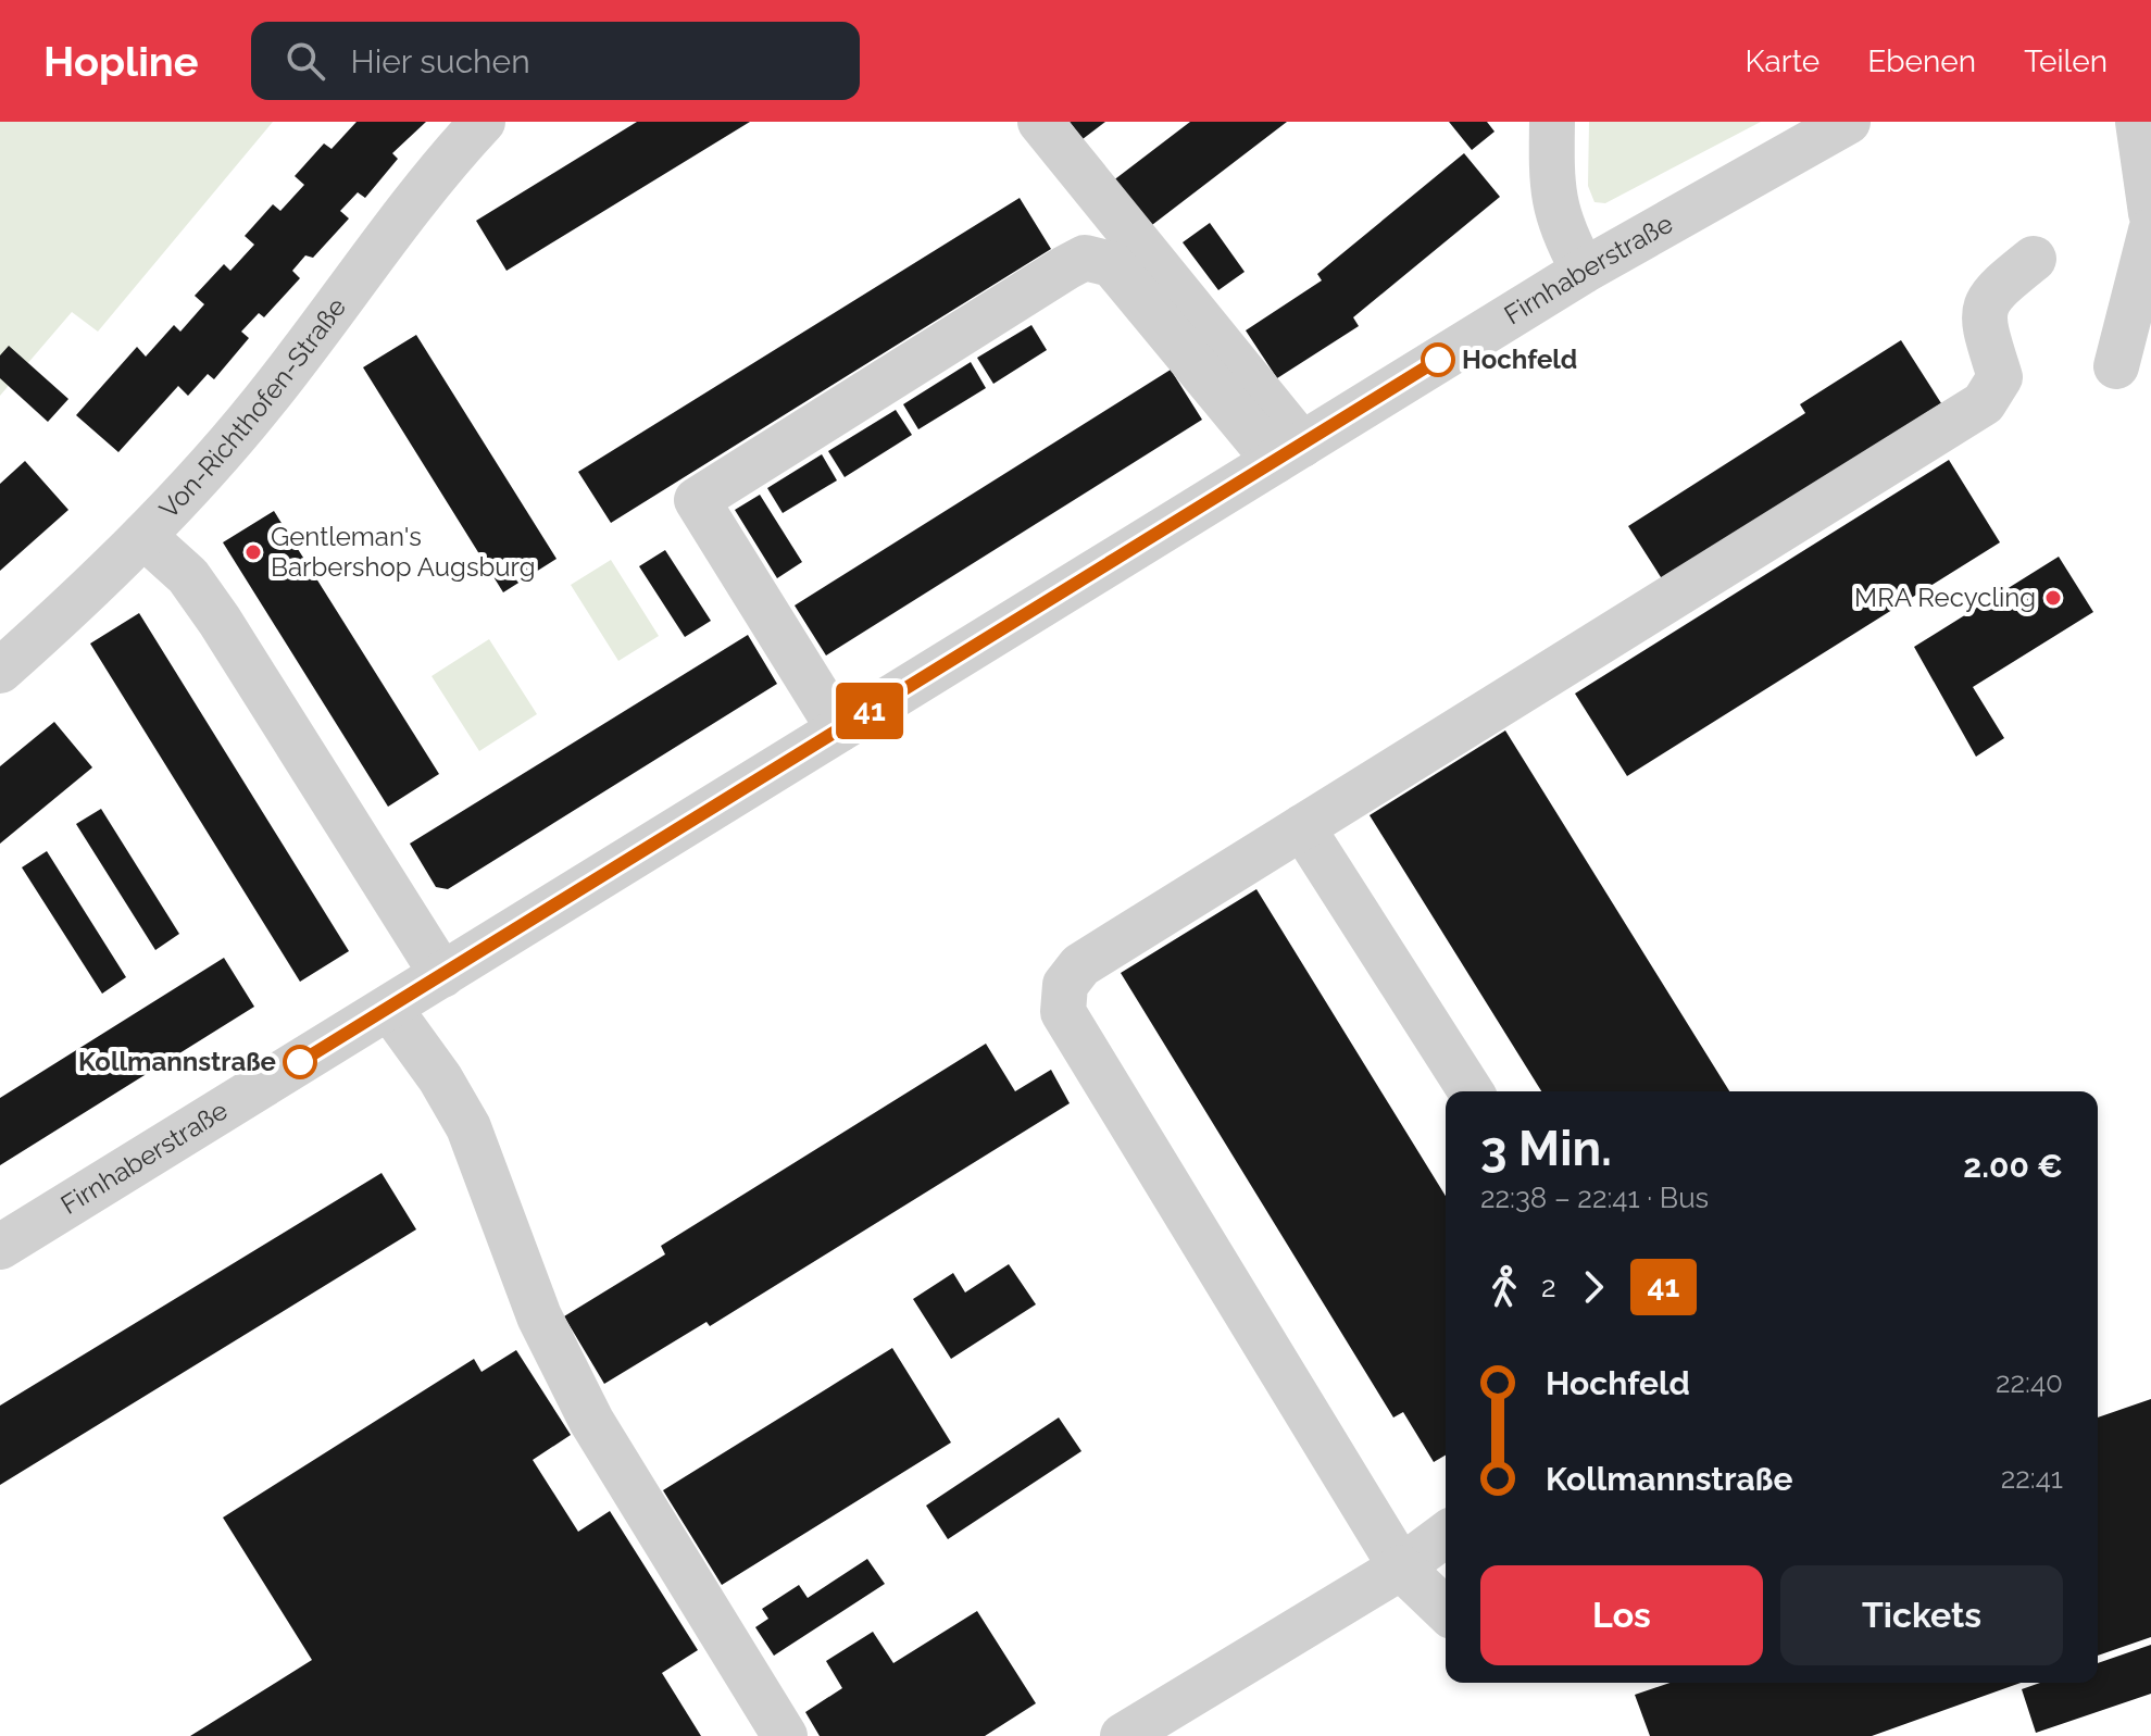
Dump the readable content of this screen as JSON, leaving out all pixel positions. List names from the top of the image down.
{
  "streets": {
    "street": ["Firnhaberstraße", "Von-Richthofen-Straße"]
  },
  "places": [
    "Hochfeld",
    "Gentleman's Barbershop Augsburg",
    "MRA Recycling",
    "Kollmannstraße"
  ],
  "lines": ["bus line 41"],
  "page": {
    "header": "Hopline",
    "search": "Hier suchen",
    "nav": ["Karte", "Ebenen", "Teilen"],
    "on_map": "41",
    "heading": ["3 Min.", "22:38 – 22:41 · Bus", "2.00 €"],
    "legs": ["2", "41"],
    "list": [
      {
        "name": "Hochfeld",
        "value": "22:40"
      },
      {
        "name": "Kollmannstraße",
        "value": "22:41"
      }
    ],
    "buttons": ["Los", "Tickets"]
  }
}
